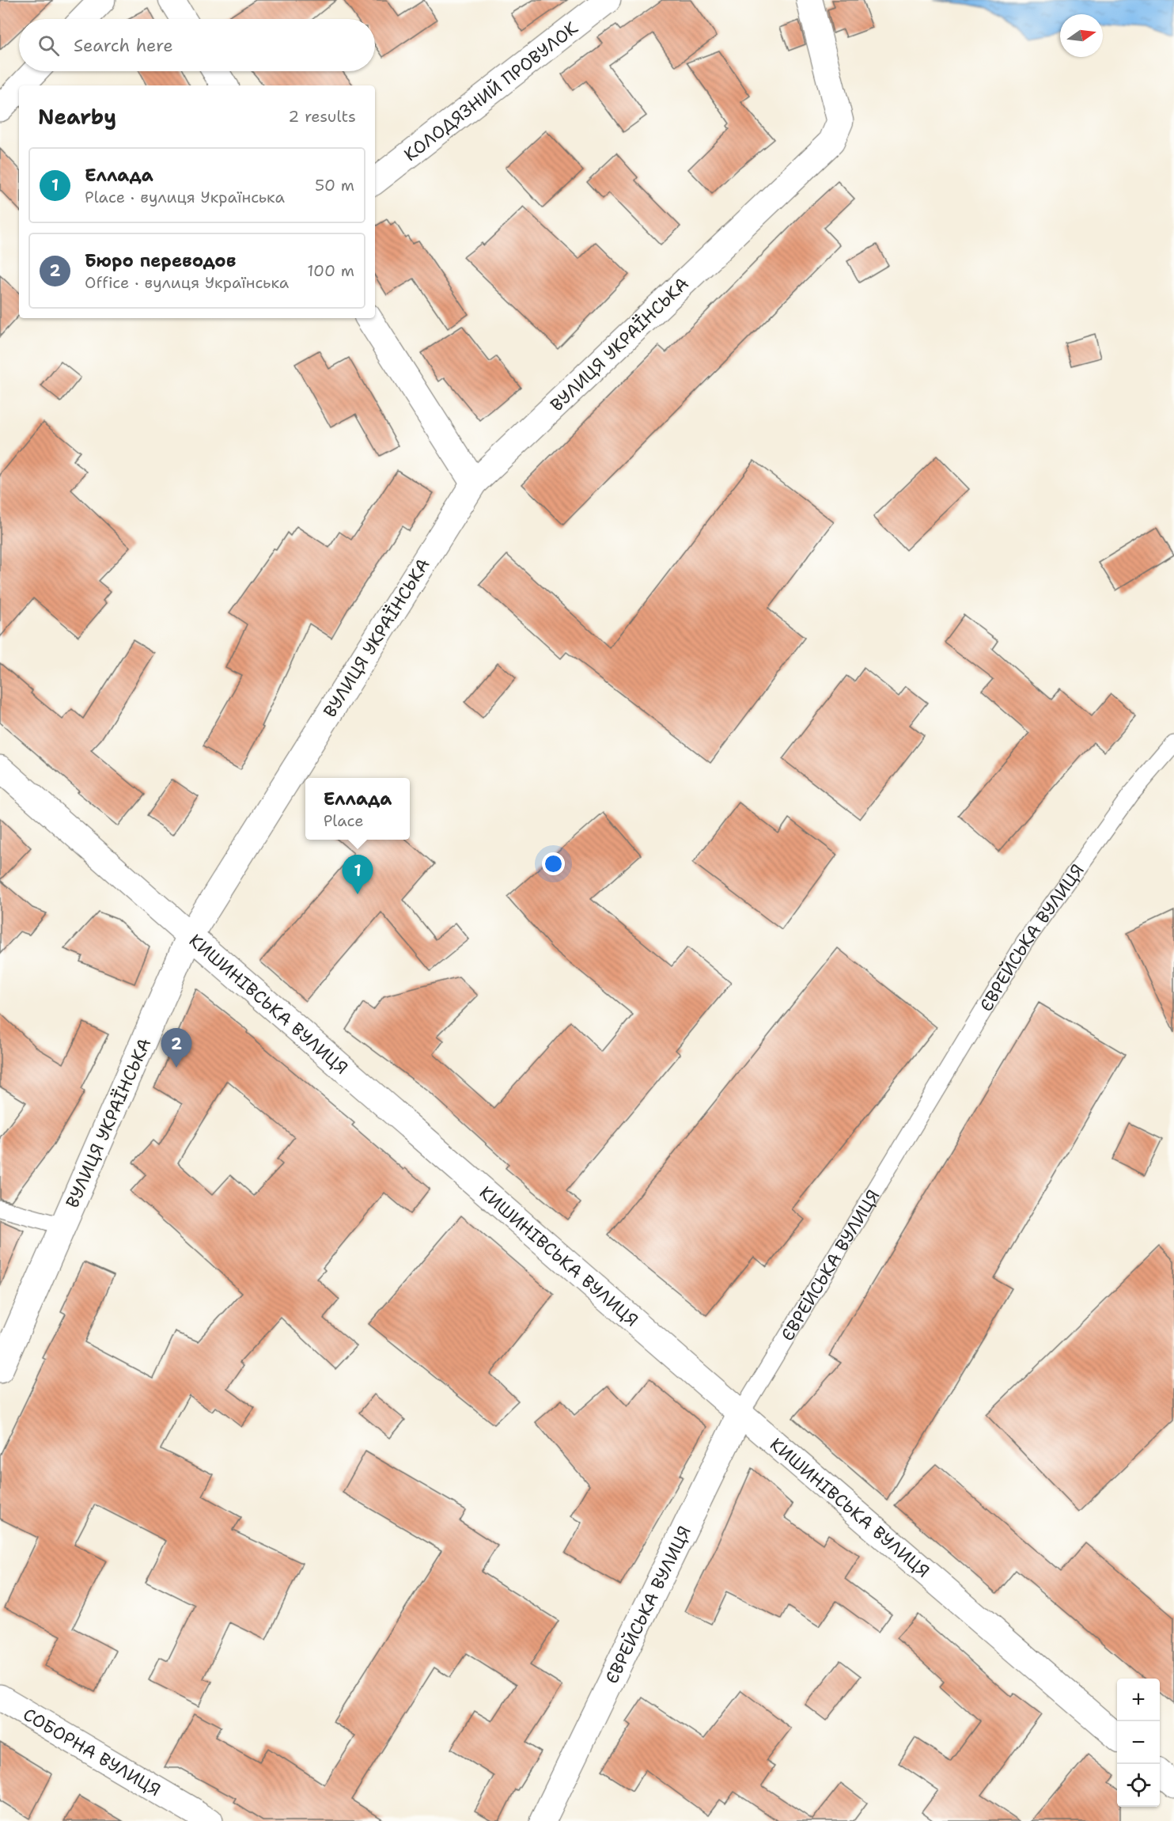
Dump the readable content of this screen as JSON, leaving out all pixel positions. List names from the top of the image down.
{
  "streets": {
    "street": [
      "КОЛОДЯЗНИЙ ПРОВУЛОК",
      "ВУЛИЦЯ УКРАЇНСЬКА",
      "ЄВРЕЙСЬКА ВУЛИЦЯ",
      "КИШИНІВСЬКА ВУЛИЦЯ",
      "СОБОРНА ВУЛИЦЯ"
    ]
  },
  "crossings": [
    ["ВУЛИЦЯ УКРАЇНСЬКА", "КИШИНІВСЬКА ВУЛИЦЯ"],
    ["ЄВРЕЙСЬКА ВУЛИЦЯ", "КИШИНІВСЬКА ВУЛИЦЯ"]
  ],
  "north": "right",
  "page": {
    "search": "Search here",
    "heading": ["Nearby", "2 results"],
    "list": [
      {
        "mark": "1",
        "name": "Еллада",
        "note": "Place · вулиця Українська",
        "value": "50 m"
      },
      {
        "mark": "2",
        "name": "Бюро переводов",
        "note": "Office · вулиця Українська",
        "value": "100 m"
      }
    ],
    "popup": ["Еллада", "Place"],
    "pins": ["1", "2"],
    "map_buttons": ["+", "−"]
  }
}
